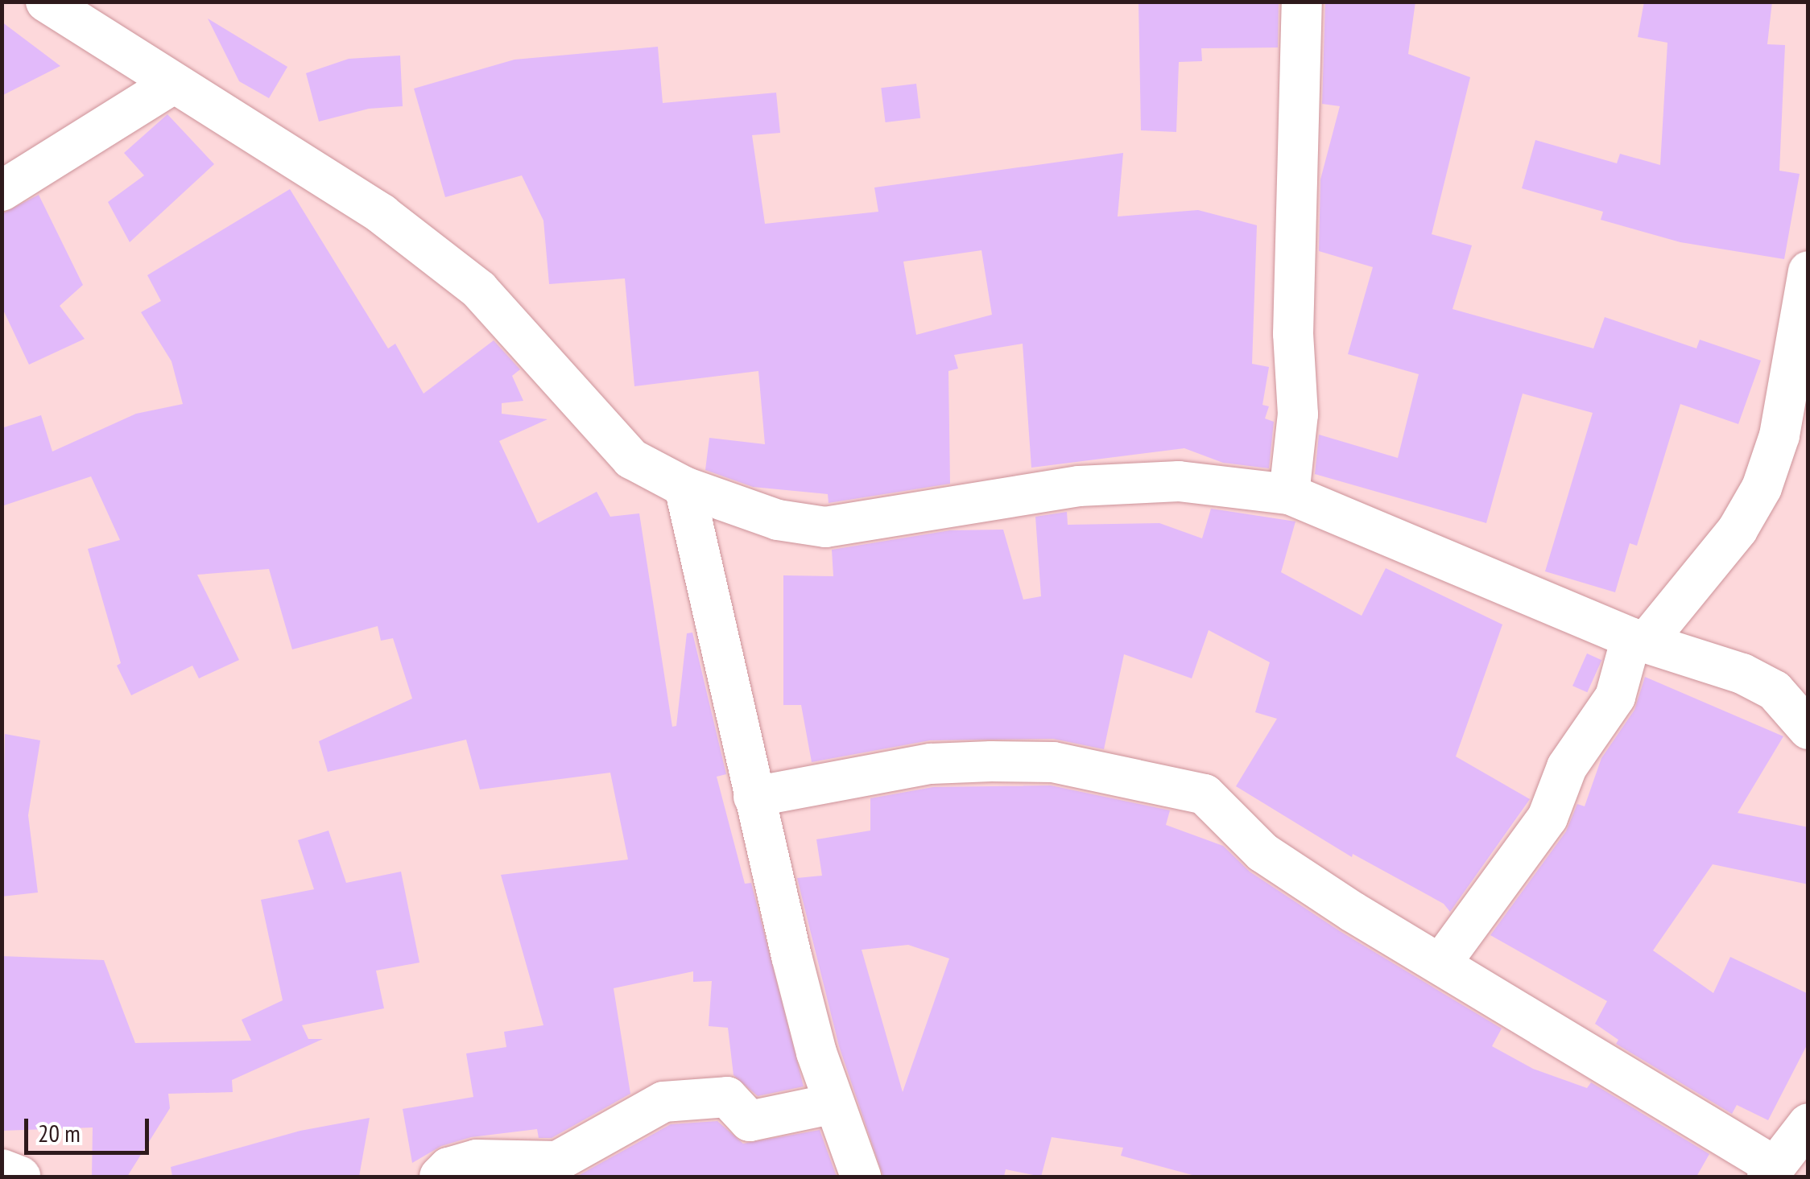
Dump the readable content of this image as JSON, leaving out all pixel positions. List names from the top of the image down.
{
  "scale_bar": "20 m"
}
